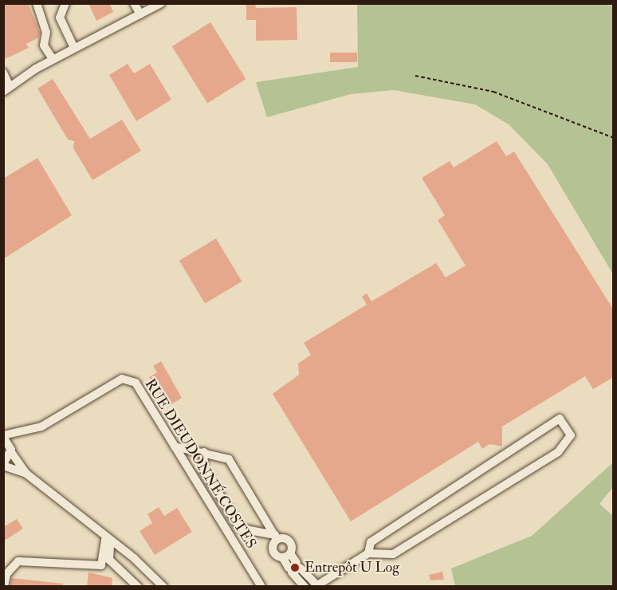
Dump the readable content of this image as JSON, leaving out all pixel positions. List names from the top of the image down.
{
  "streets": {
    "street": ["RUE DIEUDONNÉ COSTES"]
  },
  "places": ["Entrepôt U Log"]
}
